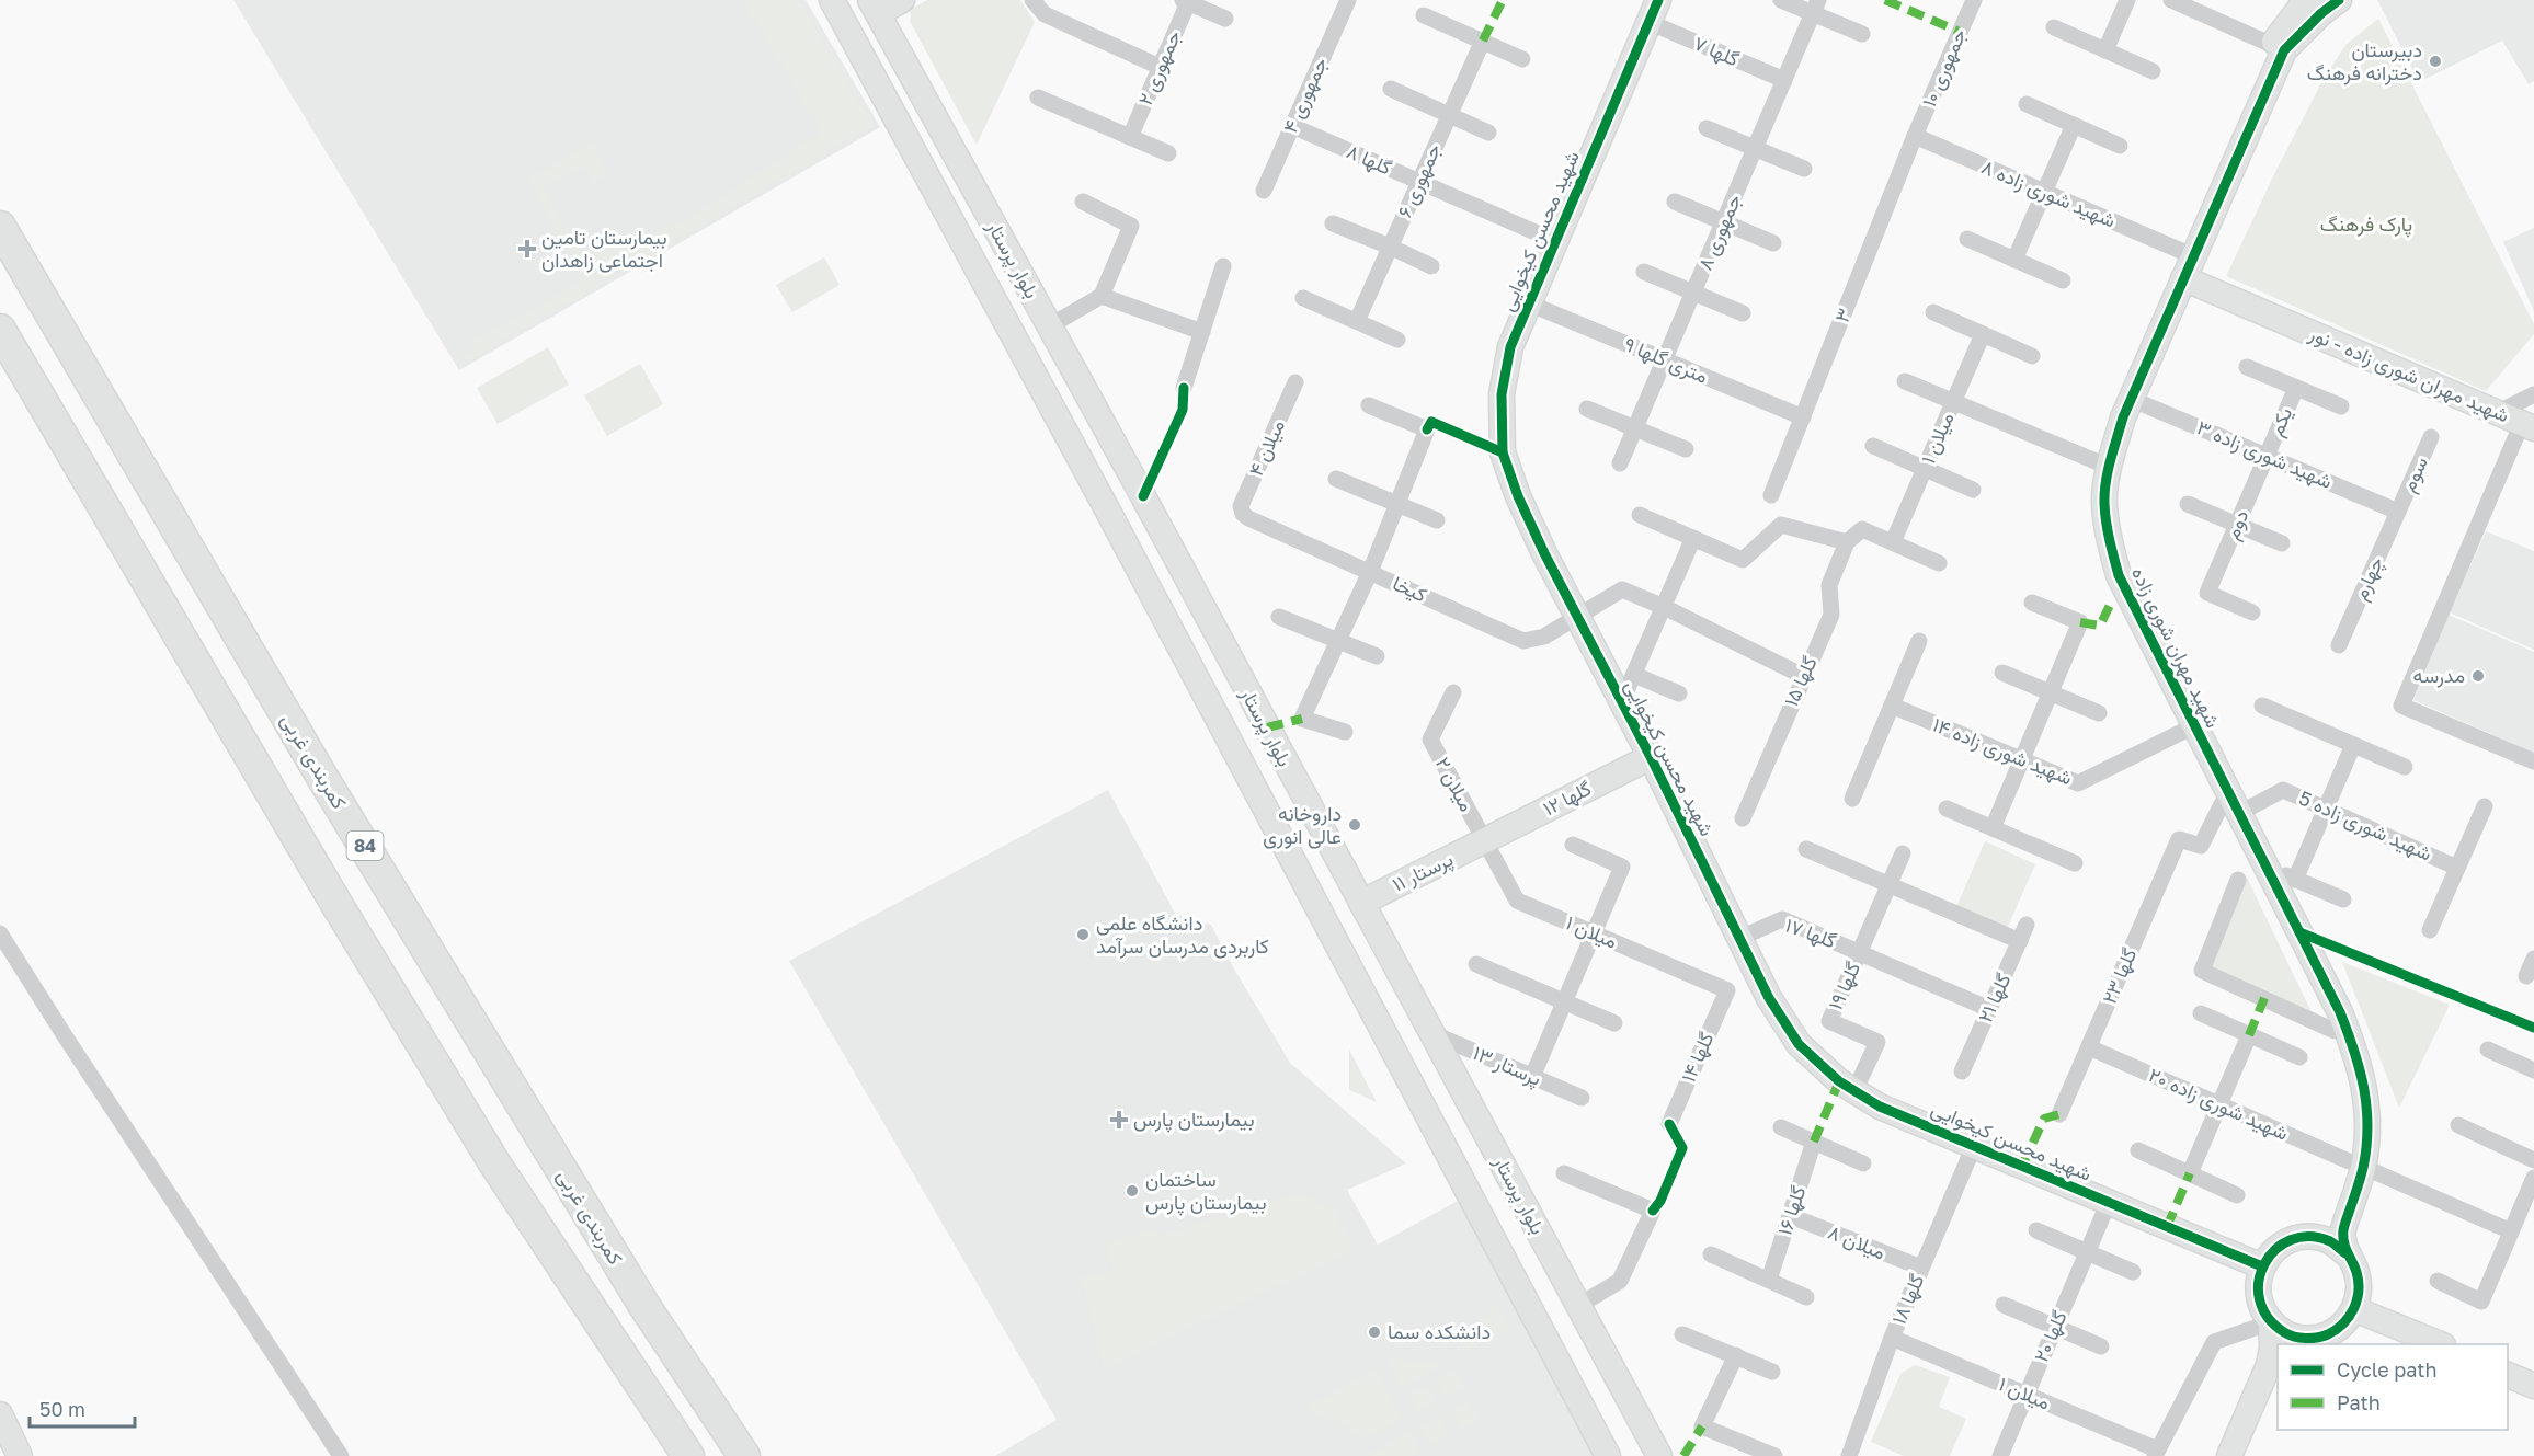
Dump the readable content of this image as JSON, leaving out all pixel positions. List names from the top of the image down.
{
  "streets": {
    "highway": ["کمربندی غربی", "84"],
    "street": [
      "گلها ۷",
      "جمهوری ۲",
      "جمهوری ۱۰",
      "جمهوری ۴",
      "گلها ۸",
      "جمهوری ۶",
      "شهید شوری زاده ۸",
      "شهید محسن کیخوایی",
      "جمهوری ۸",
      "بلوار پرستار",
      "۳",
      "۹ متری گلها",
      "شهید مهران شوری زاده - نور",
      "یکم",
      "میلان ۱",
      "میلان ۴",
      "شهید شوری زاده ۳",
      "سوم",
      "دوم",
      "چهارم",
      "کیخا",
      "شهید مهران شوری زاده",
      "گلها ۱۵",
      "شهید شوری زاده ۱۴",
      "میلان ۲",
      "گلها ۱۲",
      "شهید شوری زاده 5",
      "پرستار ۱۱",
      "گلها ۱۷",
      "گلها ۲۳",
      "گلها ۱۹",
      "گلها ۲۱",
      "گلها ۱۴",
      "پرستار ۱۳",
      "شهید شوری زاده ۲۰",
      "گلها ۱۶",
      "میلان ۸",
      "گلها ۱۸",
      "گلها ۲۰"
    ]
  },
  "crossings": [
    ["گلها ۷", "شهید محسن کیخوایی"],
    ["گلها ۷", "جمهوری ۸"],
    ["جمهوری ۱۰", "شهید شوری زاده ۸"],
    ["جمهوری ۱۰", "۳"],
    ["جمهوری ۴", "گلها ۸"],
    ["گلها ۸", "جمهوری ۶"],
    ["گلها ۸", "شهید محسن کیخوایی"],
    ["شهید شوری زاده ۸", "۳"],
    ["شهید شوری زاده ۸", "شهید مهران شوری زاده"],
    ["شهید محسن کیخوایی", "۹ متری گلها"],
    ["شهید محسن کیخوایی", "کیخا"],
    ["شهید محسن کیخوایی", "شهید مهران شوری زاده"],
    ["شهید محسن کیخوایی", "گلها ۱۲"],
    ["شهید محسن کیخوایی", "گلها ۱۷"],
    ["شهید محسن کیخوایی", "گلها ۱۹"],
    ["شهید محسن کیخوایی", "گلها ۱۸"],
    ["شهید محسن کیخوایی", "گلها ۲۰"],
    ["جمهوری ۸", "۹ متری گلها"],
    ["بلوار پرستار", "پرستار ۱۱"],
    ["بلوار پرستار", "پرستار ۱۳"],
    ["۳", "۹ متری گلها"],
    ["شهید مهران شوری زاده - نور", "شهید مهران شوری زاده"],
    ["یکم", "شهید شوری زاده ۳"],
    ["یکم", "دوم"],
    ["میلان ۱", "میلان ۲"],
    ["میلان ۱", "گلها ۱۲"],
    ["میلان ۱", "پرستار ۱۱"],
    ["میلان ۱", "گلها ۱۴"],
    ["میلان ۱", "گلها ۱۸"],
    ["میلان ۱", "گلها ۲۰"],
    ["میلان ۴", "کیخا"],
    ["شهید شوری زاده ۳", "سوم"],
    ["شهید شوری زاده ۳", "دوم"],
    ["شهید شوری زاده ۳", "چهارم"],
    ["شهید شوری زاده ۳", "شهید مهران شوری زاده"],
    ["سوم", "چهارم"],
    ["شهید مهران شوری زاده", "شهید شوری زاده ۱۴"],
    ["شهید مهران شوری زاده", "شهید شوری زاده 5"],
    ["شهید مهران شوری زاده", "گلها ۲۳"],
    ["شهید مهران شوری زاده", "شهید شوری زاده ۲۰"],
    ["میلان ۲", "گلها ۱۲"],
    ["میلان ۲", "پرستار ۱۱"],
    ["گلها ۱۲", "پرستار ۱۱"],
    ["شهید شوری زاده 5", "گلها ۲۳"],
    ["گلها ۱۷", "گلها ۱۹"],
    ["گلها ۱۷", "گلها ۲۱"],
    ["گلها ۲۳", "شهید شوری زاده ۲۰"],
    ["گلها ۱۶", "میلان ۸"],
    ["میلان ۸", "گلها ۱۸"]
  ],
  "parks": ["پارک فرهنگ"],
  "places": {
    "other": [
      "دبیرستان دخترانه فرهنگ",
      "مدرسه",
      "داروخانه عالی انوری",
      "دانشگاه علمی کاربردی مدرسان سرآمد",
      "ساختمان بیمارستان پارس",
      "دانشکده سما"
    ],
    "health": ["بیمارستان تامین اجتماعی زاهدان", "بیمارستان پارس"]
  },
  "legend": ["Cycle path", "Path"],
  "scale_bar": "50 m"
}
